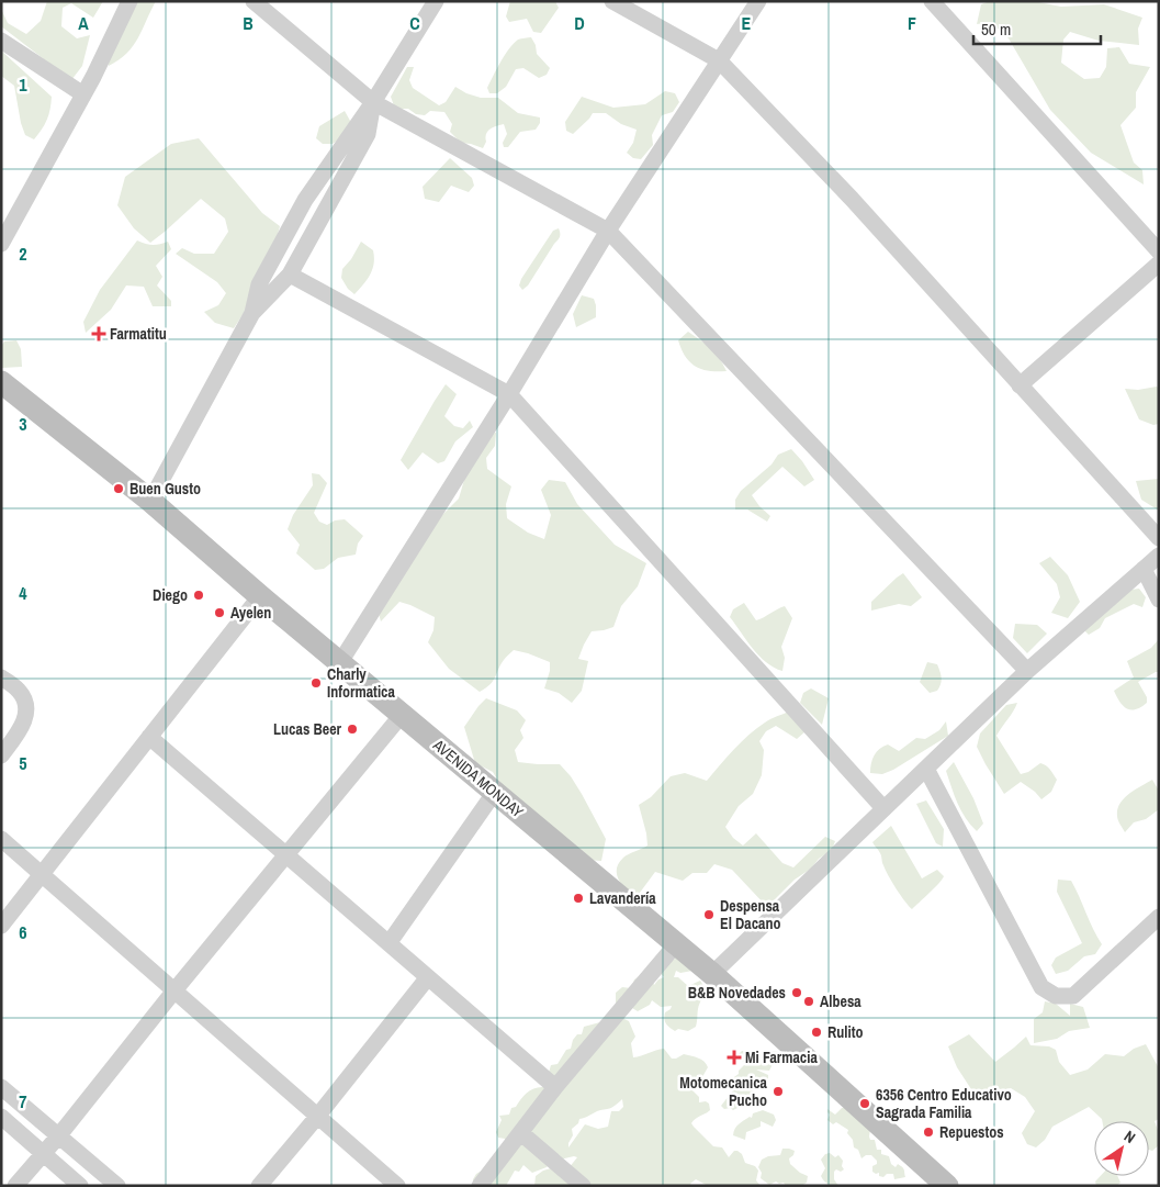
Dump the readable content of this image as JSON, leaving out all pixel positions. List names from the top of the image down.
{
  "streets": {
    "main road": ["AVENIDA MONDAY"]
  },
  "places": {
    "health": ["Farmatitu", "Mi Farmacia"],
    "other": [
      "Buen Gusto",
      "Diego",
      "Ayelen",
      "Charly Informatica",
      "Lucas Beer",
      "Lavandería",
      "Despensa El Dacano",
      "B&B Novedades",
      "Albesa",
      "Rulito",
      "Motomecanica Pucho",
      "6356 Centro Educativo Sagrada Familia",
      "Repuestos"
    ]
  },
  "scale_bar": "50 m",
  "north": "top right",
  "grid": {
    "columns": [
      "A",
      "B",
      "C",
      "D",
      "E",
      "F"
    ],
    "rows": [
      "1",
      "2",
      "3",
      "4",
      "5",
      "6",
      "7"
    ]
  }
}
